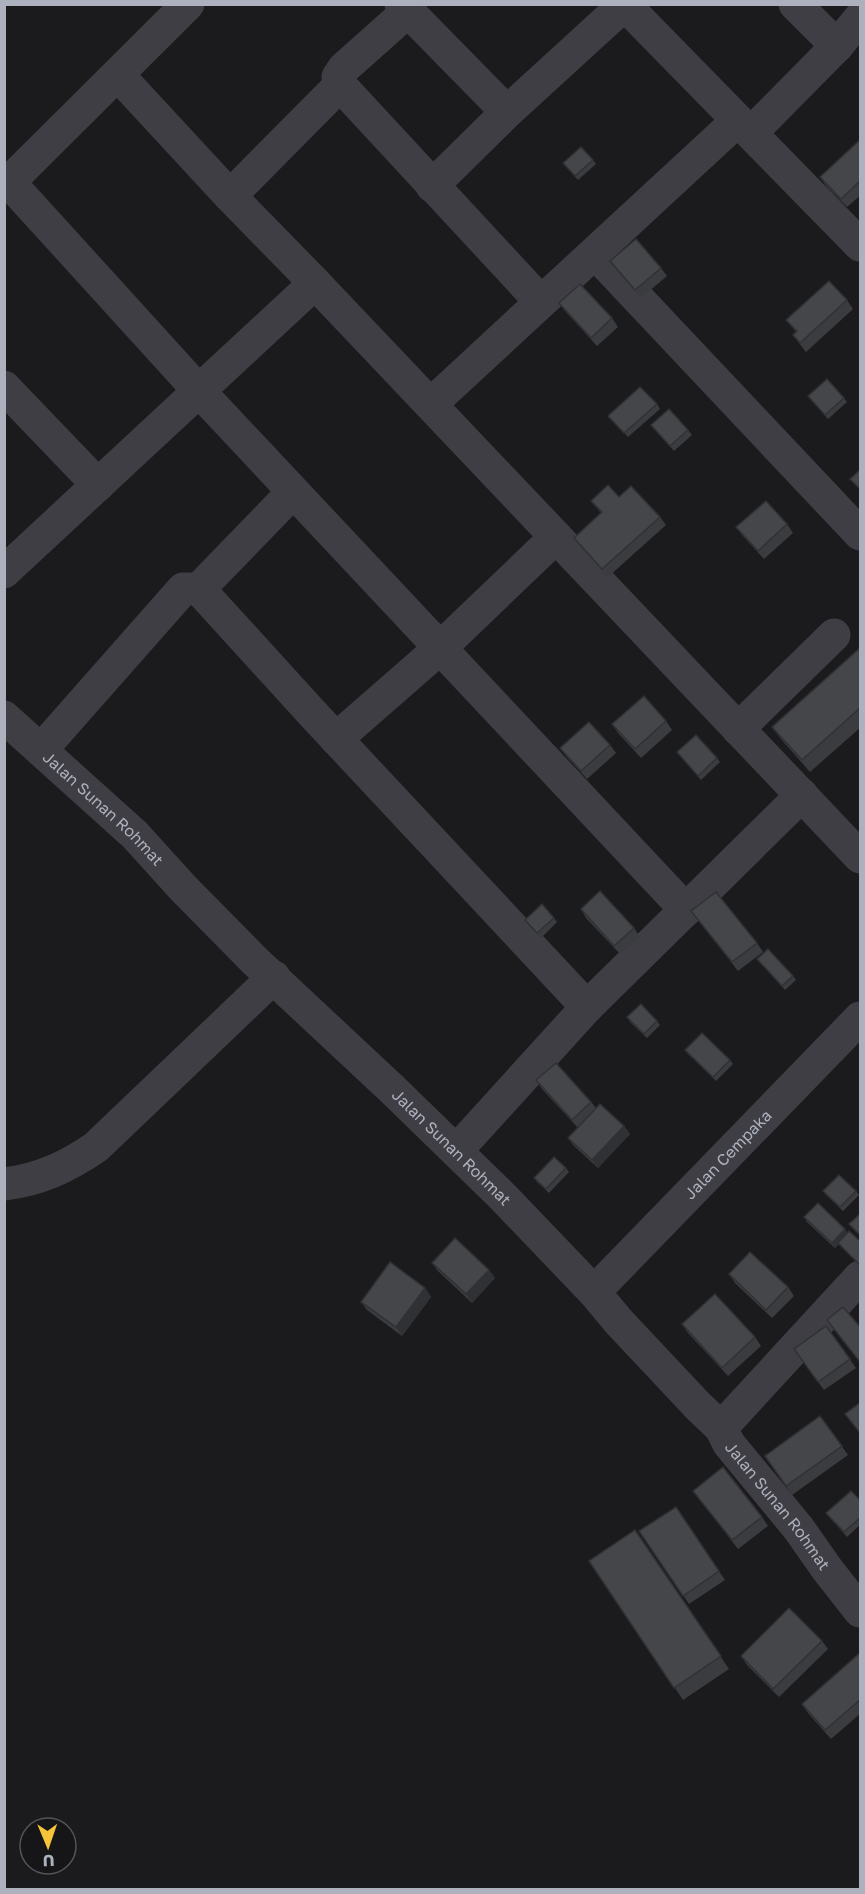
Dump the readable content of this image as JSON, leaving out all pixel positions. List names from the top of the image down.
{
  "streets": {
    "street": ["Jalan Sunan Rohmat", "Jalan Cempaka"]
  },
  "crossings": [
    ["Jalan Sunan Rohmat", "Jalan Cempaka"]
  ],
  "north": "bottom"
}
